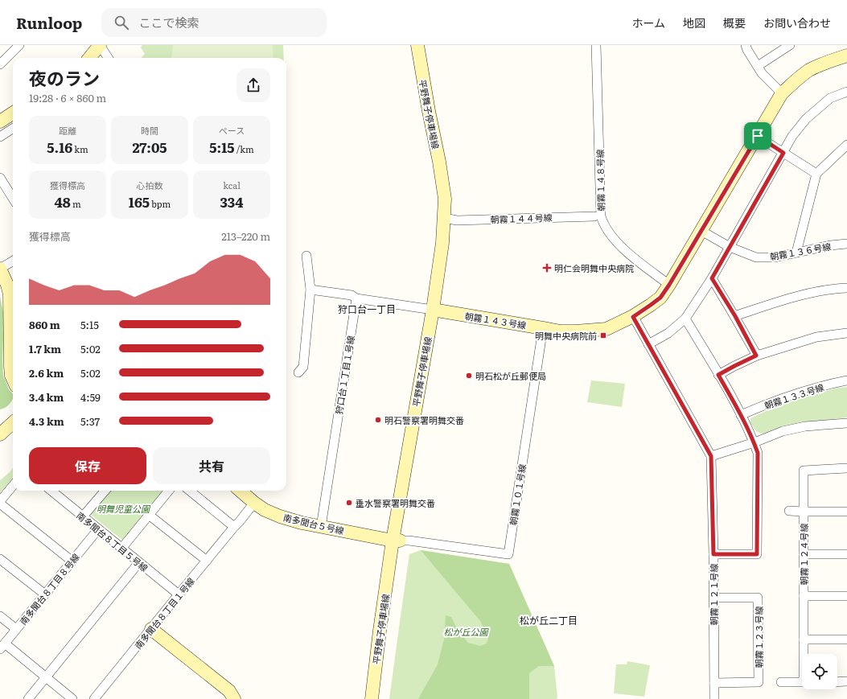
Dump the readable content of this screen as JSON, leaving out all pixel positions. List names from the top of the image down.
{
  "streets": {
    "main road": ["平野舞子停車場線", "朝霧１４３号線", "南多聞台５号線"],
    "street": [
      "朝霧１４８号線",
      "朝霧１４４号線",
      "朝霧１３６号線",
      "狩口台１丁目１号線",
      "朝霧１３３号線",
      "朝霧１０１号線",
      "南多聞台８丁目５号線",
      "朝霧１２４号線",
      "南多聞台８丁目８号線",
      "朝霧１２１号線",
      "南多聞台８丁目１号線",
      "朝霧１２３号線"
    ]
  },
  "crossings": [
    ["平野舞子停車場線", "朝霧１４４号線"],
    ["平野舞子停車場線", "朝霧１４３号線"],
    ["平野舞子停車場線", "朝霧１０１号線"],
    ["平野舞子停車場線", "南多聞台５号線"],
    ["朝霧１４８号線", "朝霧１４３号線"],
    ["朝霧１３６号線", "朝霧１４３号線"],
    ["朝霧１４３号線", "朝霧１０１号線"],
    ["朝霧１４３号線", "朝霧１２１号線"],
    ["狩口台１丁目１号線", "南多聞台５号線"],
    ["朝霧１０１号線", "南多聞台５号線"],
    ["南多聞台５号線", "南多聞台８丁目１号線"],
    ["南多聞台８丁目５号線", "南多聞台８丁目８号線"],
    ["南多聞台８丁目５号線", "南多聞台８丁目１号線"],
    ["朝霧１２１号線", "朝霧１２３号線"]
  ],
  "districts": ["狩口台一丁目", "松が丘二丁目"],
  "parks": ["明舞児童公園", "松が丘公園"],
  "places": {
    "health": ["明仁会明舞中央病院"],
    "transit": ["明舞中央病院前"],
    "other": ["明石松が丘郵便局", "明石警察署明舞交番", "垂水警察署明舞交番"]
  },
  "page": {
    "header": "Runloop",
    "search": "ここで検索",
    "nav": [
      "ホーム",
      "地図",
      "概要",
      "お問い合わせ"
    ],
    "heading": ["夜のラン", "19:28 · 6 × 860 m"],
    "stats": [
      ["距離", "5.16 km"],
      ["時間", "27:05"],
      ["ペース", "5:15 /km"],
      ["獲得標高", "48 m"],
      ["心拍数", "165 bpm"],
      ["kcal", "334"]
    ],
    "chart": ["獲得標高", "213–220 m"],
    "list": [
      {
        "name": "860 m",
        "note": "5:15"
      },
      {
        "name": "1.7 km",
        "note": "5:02"
      },
      {
        "name": "2.6 km",
        "note": "5:02"
      },
      {
        "name": "3.4 km",
        "note": "4:59"
      },
      {
        "name": "4.3 km",
        "note": "5:37"
      }
    ],
    "buttons": ["保存", "共有"]
  }
}
